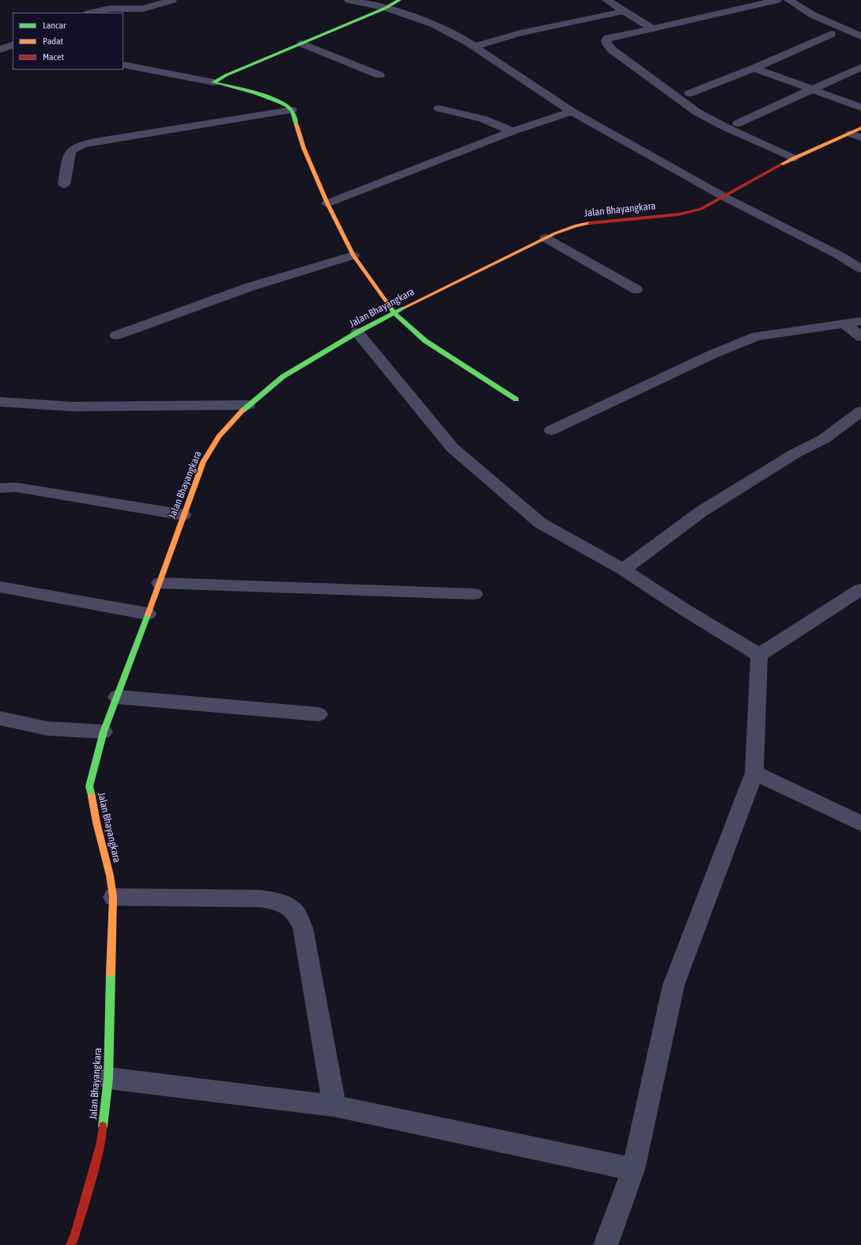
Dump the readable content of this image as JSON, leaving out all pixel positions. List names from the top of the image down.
{
  "streets": {
    "street": ["Jalan Bhayangkara"]
  },
  "legend": ["Lancar", "Padat", "Macet"]
}
